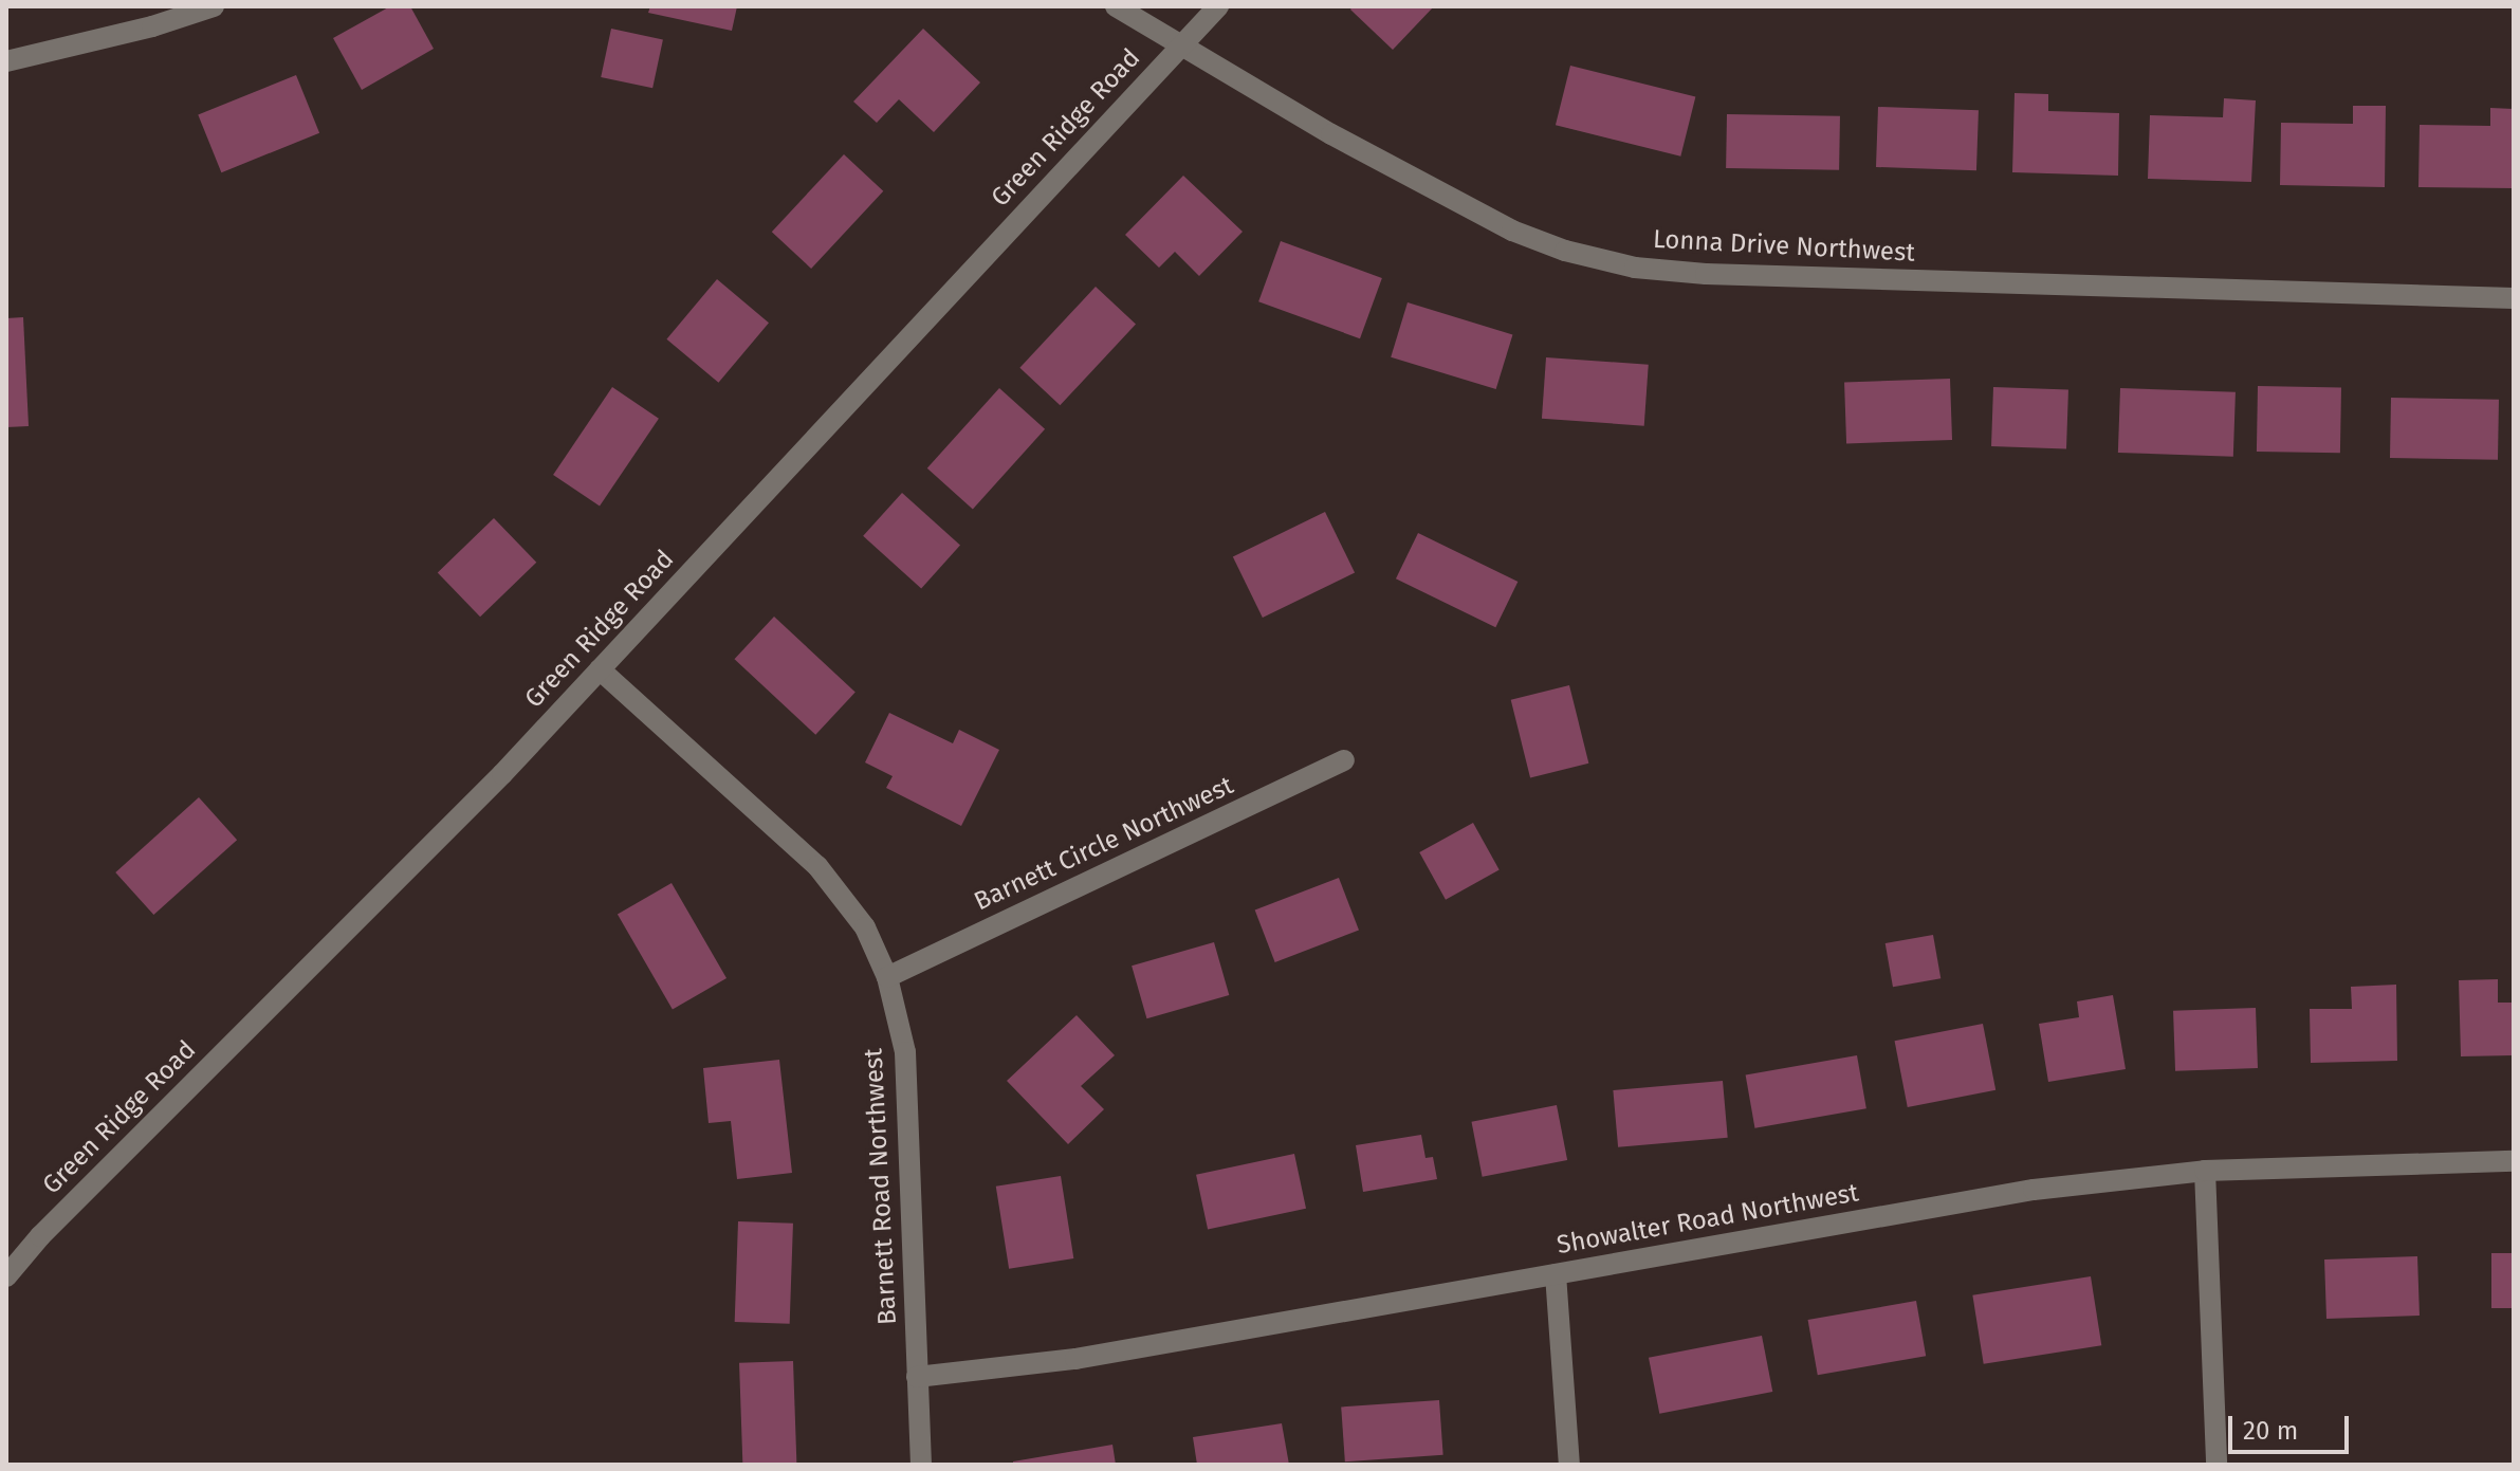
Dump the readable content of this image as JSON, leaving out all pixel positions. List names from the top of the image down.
{
  "streets": {
    "street": [
      "Green Ridge Road",
      "Lonna Drive Northwest",
      "Barnett Circle Northwest",
      "Barnett Road Northwest",
      "Showalter Road Northwest"
    ]
  },
  "crossings": [
    ["Green Ridge Road", "Lonna Drive Northwest"],
    ["Green Ridge Road", "Barnett Road Northwest"],
    ["Barnett Circle Northwest", "Barnett Road Northwest"],
    ["Barnett Road Northwest", "Showalter Road Northwest"]
  ],
  "scale_bar": "20 m"
}
